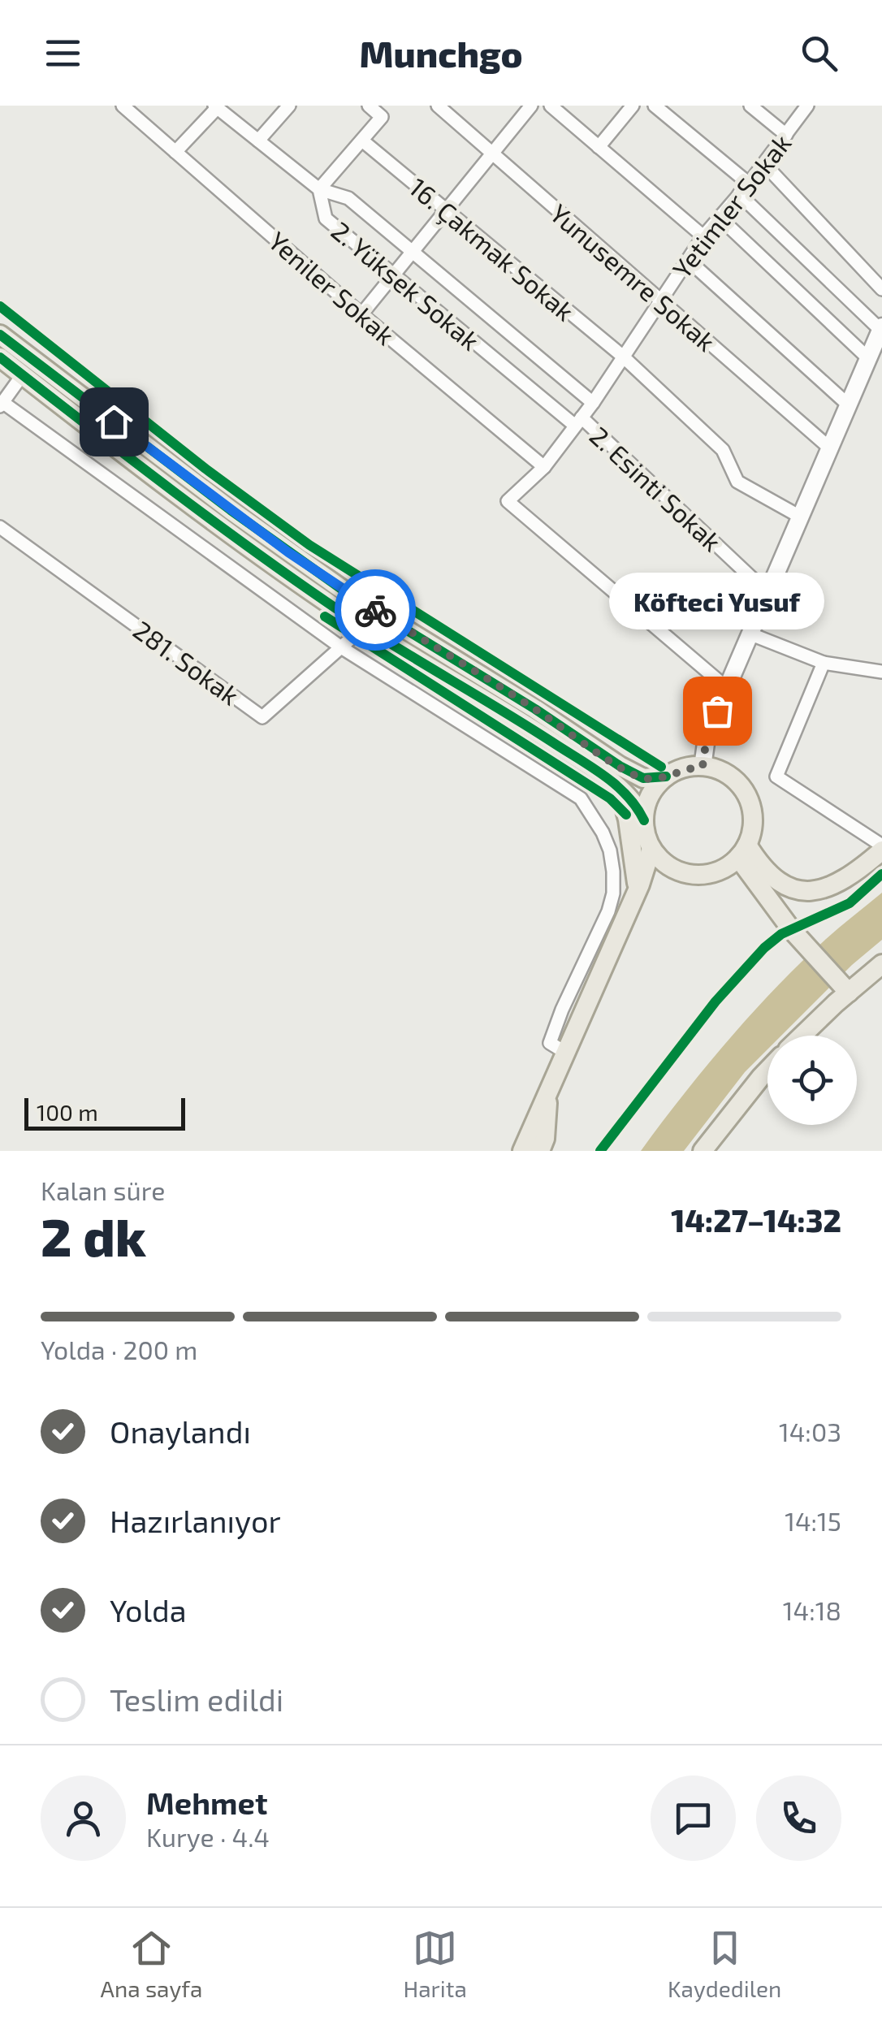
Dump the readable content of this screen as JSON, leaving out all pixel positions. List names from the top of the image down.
{
  "streets": {
    "street": [
      "Yetimler Sokak",
      "16. Çakmak Sokak",
      "Yunusemre Sokak",
      "2. Yüksek Sokak",
      "Yeniler Sokak",
      "2. Esinti Sokak",
      "281. Sokak"
    ]
  },
  "crossings": [
    ["Yetimler Sokak", "16. Çakmak Sokak"],
    ["Yetimler Sokak", "Yunusemre Sokak"],
    ["Yetimler Sokak", "2. Yüksek Sokak"],
    ["Yetimler Sokak", "Yeniler Sokak"],
    ["Yetimler Sokak", "2. Esinti Sokak"],
    ["2. Yüksek Sokak", "2. Esinti Sokak"]
  ],
  "places": ["Köfteci Yusuf"],
  "scale_bar": "100 m",
  "page": {
    "header": "Munchgo",
    "bubble": "Köfteci Yusuf",
    "scale": "100 m",
    "heading": ["2 dk", "Kalan süre", "14:27–14:32"],
    "panel": ["Mehmet", "Kurye · 4.4"],
    "bar": "Yolda · 200 m",
    "list": [
      ["Onaylandı", "14:03"],
      ["Hazırlanıyor", "14:15"],
      ["Yolda", "14:18"],
      "Teslim edildi"
    ],
    "tabs": ["Ana sayfa", "Harita", "Kaydedilen"]
  }
}
